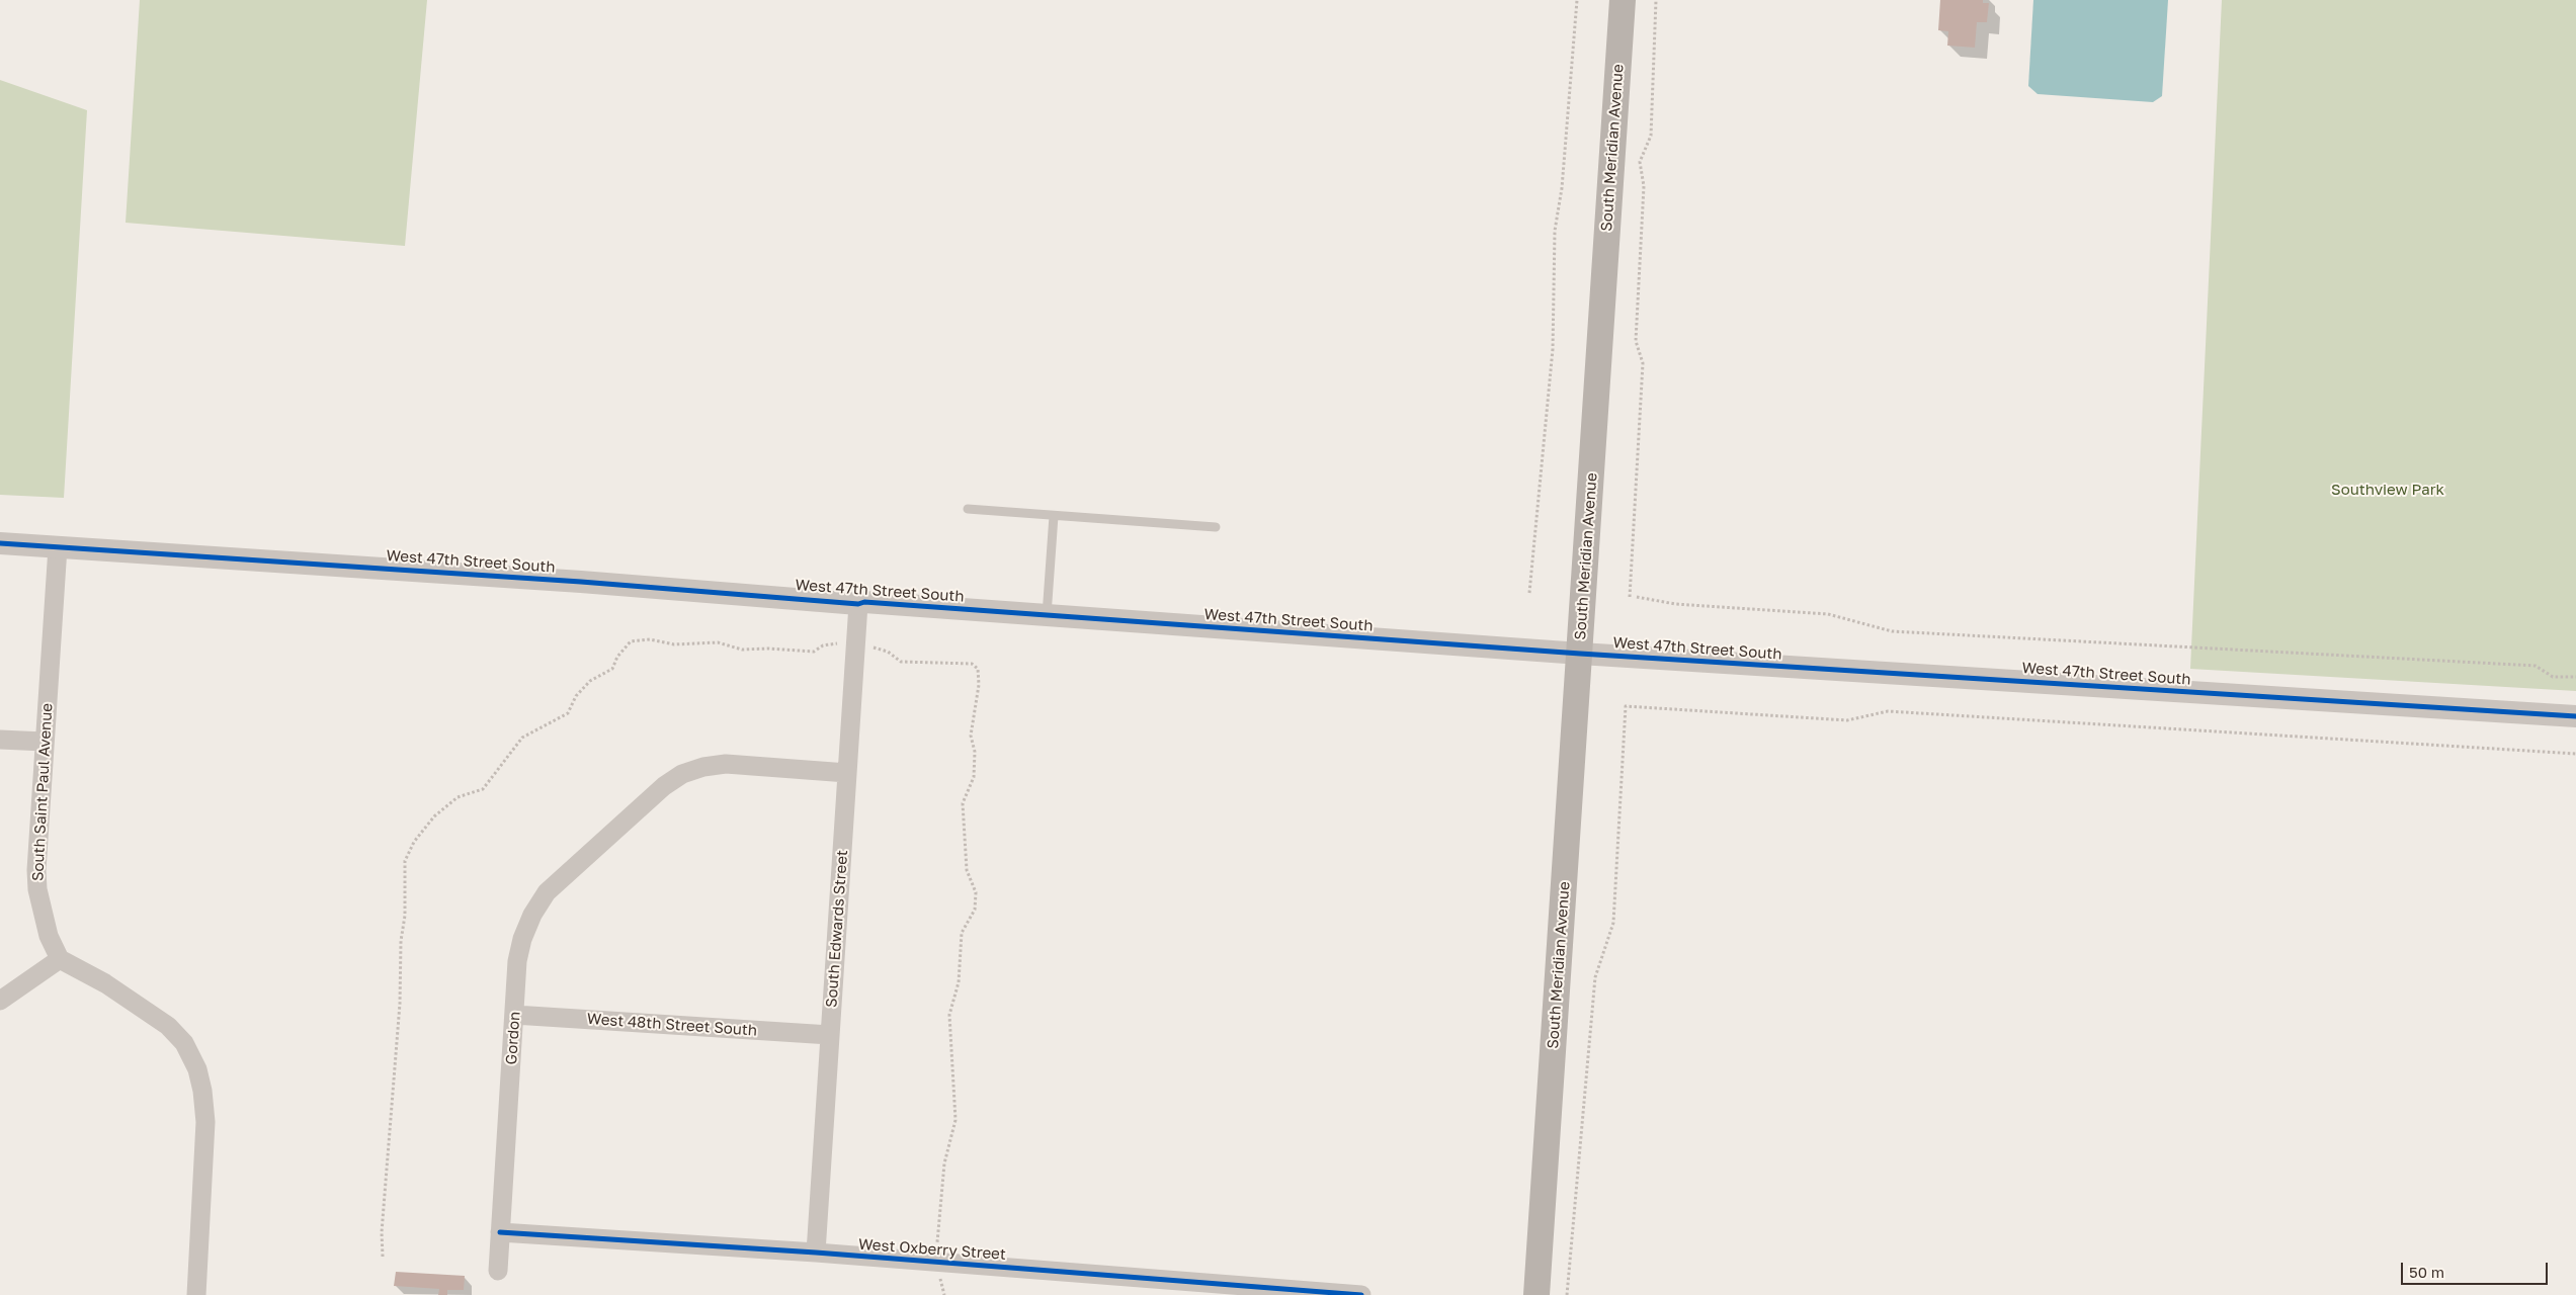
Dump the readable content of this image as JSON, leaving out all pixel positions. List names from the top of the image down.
{
  "streets": {
    "main road": ["South Meridian Avenue"],
    "street": [
      "West 47th Street South",
      "South Saint Paul Avenue",
      "South Edwards Street",
      "West 48th Street South",
      "Gordon",
      "West Oxberry Street"
    ]
  },
  "crossings": [
    ["South Meridian Avenue", "West 47th Street South"],
    ["West 47th Street South", "South Saint Paul Avenue"],
    ["West 47th Street South", "South Edwards Street"],
    ["South Edwards Street", "West 48th Street South"],
    ["South Edwards Street", "Gordon"],
    ["South Edwards Street", "West Oxberry Street"],
    ["West 48th Street South", "Gordon"],
    ["Gordon", "West Oxberry Street"]
  ],
  "parks": ["Southview Park"],
  "scale_bar": "50 m"
}
